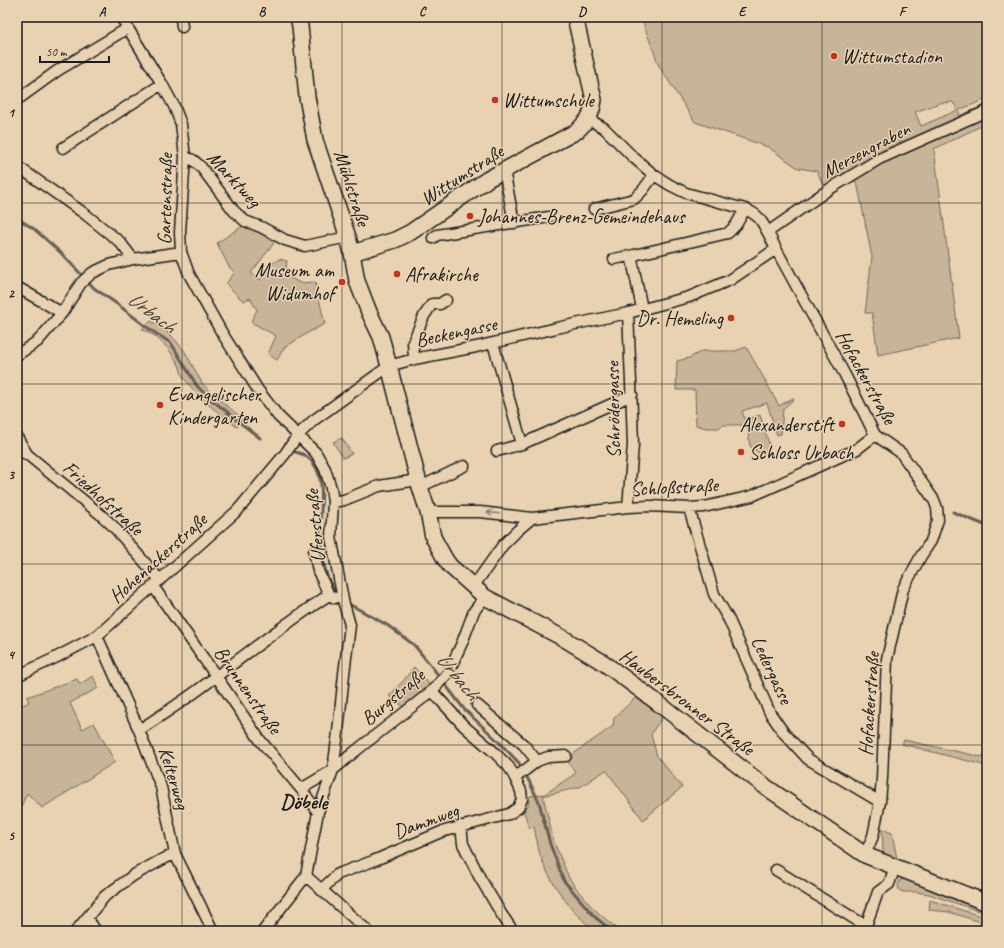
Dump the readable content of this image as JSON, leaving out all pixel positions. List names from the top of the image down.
{
  "streets": {
    "street": [
      "Merzengraben",
      "Wittumstraße",
      "Marktweg",
      "Mühlstraße",
      "Gartenstraße",
      "Beckengasse",
      "Hofackerstraße",
      "Schrödergasse",
      "Schloßstraße",
      "Friedhofstraße",
      "Uferstraße",
      "Hohenackerstraße",
      "Ledergasse",
      "Brunnenstraße",
      "Burgstraße",
      "Haubersbronner Straße",
      "Kelterweg",
      "Dammweg"
    ]
  },
  "crossings": [
    ["Merzengraben", "Hofackerstraße"],
    ["Wittumstraße", "Mühlstraße"],
    ["Wittumstraße", "Hofackerstraße"],
    ["Marktweg", "Mühlstraße"],
    ["Marktweg", "Gartenstraße"],
    ["Mühlstraße", "Beckengasse"],
    ["Mühlstraße", "Haubersbronner Straße"],
    ["Gartenstraße", "Beckengasse"],
    ["Gartenstraße", "Uferstraße"],
    ["Gartenstraße", "Hohenackerstraße"],
    ["Beckengasse", "Hofackerstraße"],
    ["Beckengasse", "Schrödergasse"],
    ["Beckengasse", "Uferstraße"],
    ["Beckengasse", "Hohenackerstraße"],
    ["Beckengasse", "Haubersbronner Straße"],
    ["Hofackerstraße", "Schloßstraße"],
    ["Hofackerstraße", "Ledergasse"],
    ["Hofackerstraße", "Haubersbronner Straße"],
    ["Schrödergasse", "Schloßstraße"],
    ["Schloßstraße", "Ledergasse"],
    ["Schloßstraße", "Haubersbronner Straße"],
    ["Friedhofstraße", "Hohenackerstraße"],
    ["Friedhofstraße", "Brunnenstraße"],
    ["Uferstraße", "Hohenackerstraße"],
    ["Uferstraße", "Burgstraße"],
    ["Hohenackerstraße", "Brunnenstraße"],
    ["Hohenackerstraße", "Kelterweg"],
    ["Brunnenstraße", "Burgstraße"],
    ["Burgstraße", "Haubersbronner Straße"],
    ["Burgstraße", "Dammweg"]
  ],
  "districts": ["Döbele"],
  "water": ["Urbach"],
  "places": [
    "Wittumstadion",
    "Wittumschule",
    "Johannes-Brenz-Gemeindehaus",
    "Afrakirche",
    "Museum am Widumhof",
    "Dr. Hemeling",
    "Evangelischer Kindergarten",
    "Alexanderstift",
    "Schloss Urbach"
  ],
  "scale_bar": "50 m",
  "grid": {
    "columns": [
      "A",
      "B",
      "C",
      "D",
      "E",
      "F"
    ],
    "rows": [
      "1",
      "2",
      "3",
      "4",
      "5"
    ]
  }
}
